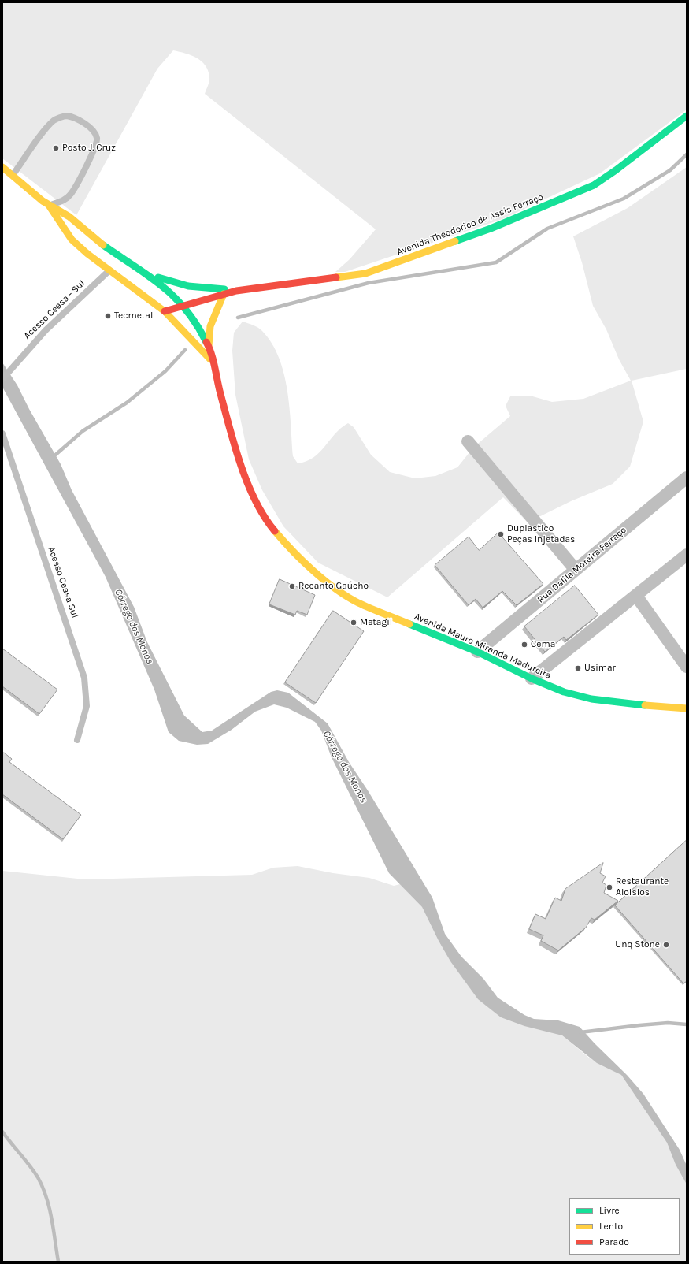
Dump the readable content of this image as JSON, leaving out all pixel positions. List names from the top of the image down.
{
  "streets": {
    "main road": ["Avenida Theodorico de Assis Ferraço", "Avenida Mauro Miranda Madureira"],
    "street": ["Rua Dalila Moreira Ferraço"],
    "lane": ["Acesso Ceasa - Sul", "Acesso Ceasa Sul"]
  },
  "crossings": [
    ["Avenida Theodorico de Assis Ferraço", "Avenida Mauro Miranda Madureira"],
    ["Acesso Ceasa - Sul", "Avenida Mauro Miranda Madureira"],
    ["Rua Dalila Moreira Ferraço", "Avenida Mauro Miranda Madureira"]
  ],
  "water": ["Córrego dos Monos"],
  "places": [
    "Posto J. Cruz",
    "Tecmetal",
    "Duplastico Peças Injetadas",
    "Recanto Gaúcho",
    "Metagil",
    "Cema",
    "Usimar",
    "Restaurante Aloisios",
    "Unq Stone"
  ],
  "legend": ["Livre", "Lento", "Parado"]
}
